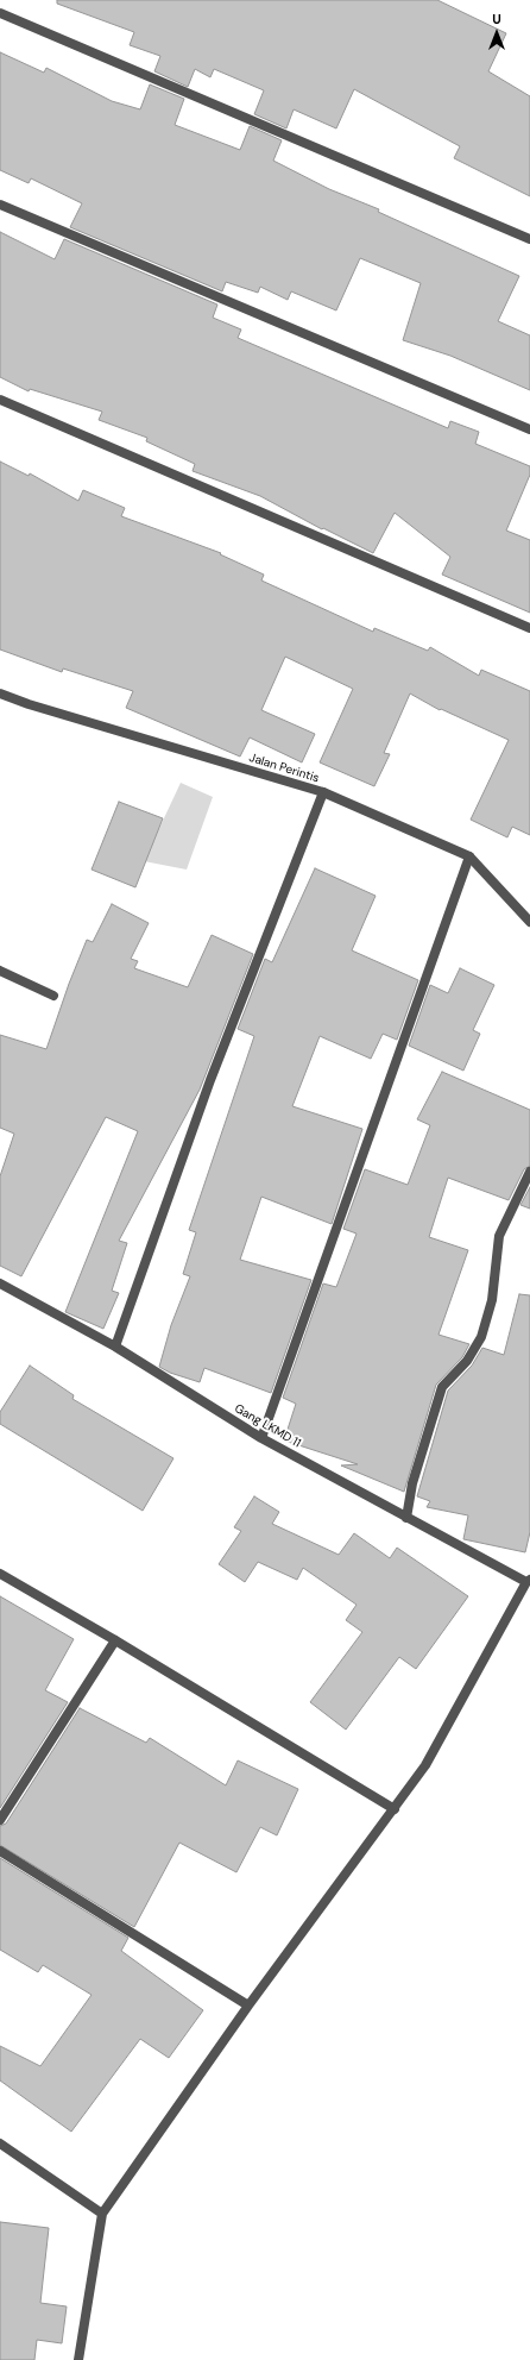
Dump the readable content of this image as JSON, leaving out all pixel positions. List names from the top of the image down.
{
  "streets": {
    "street": ["Jalan Perintis", "Gang LKMD 11"]
  },
  "north": "top"
}
